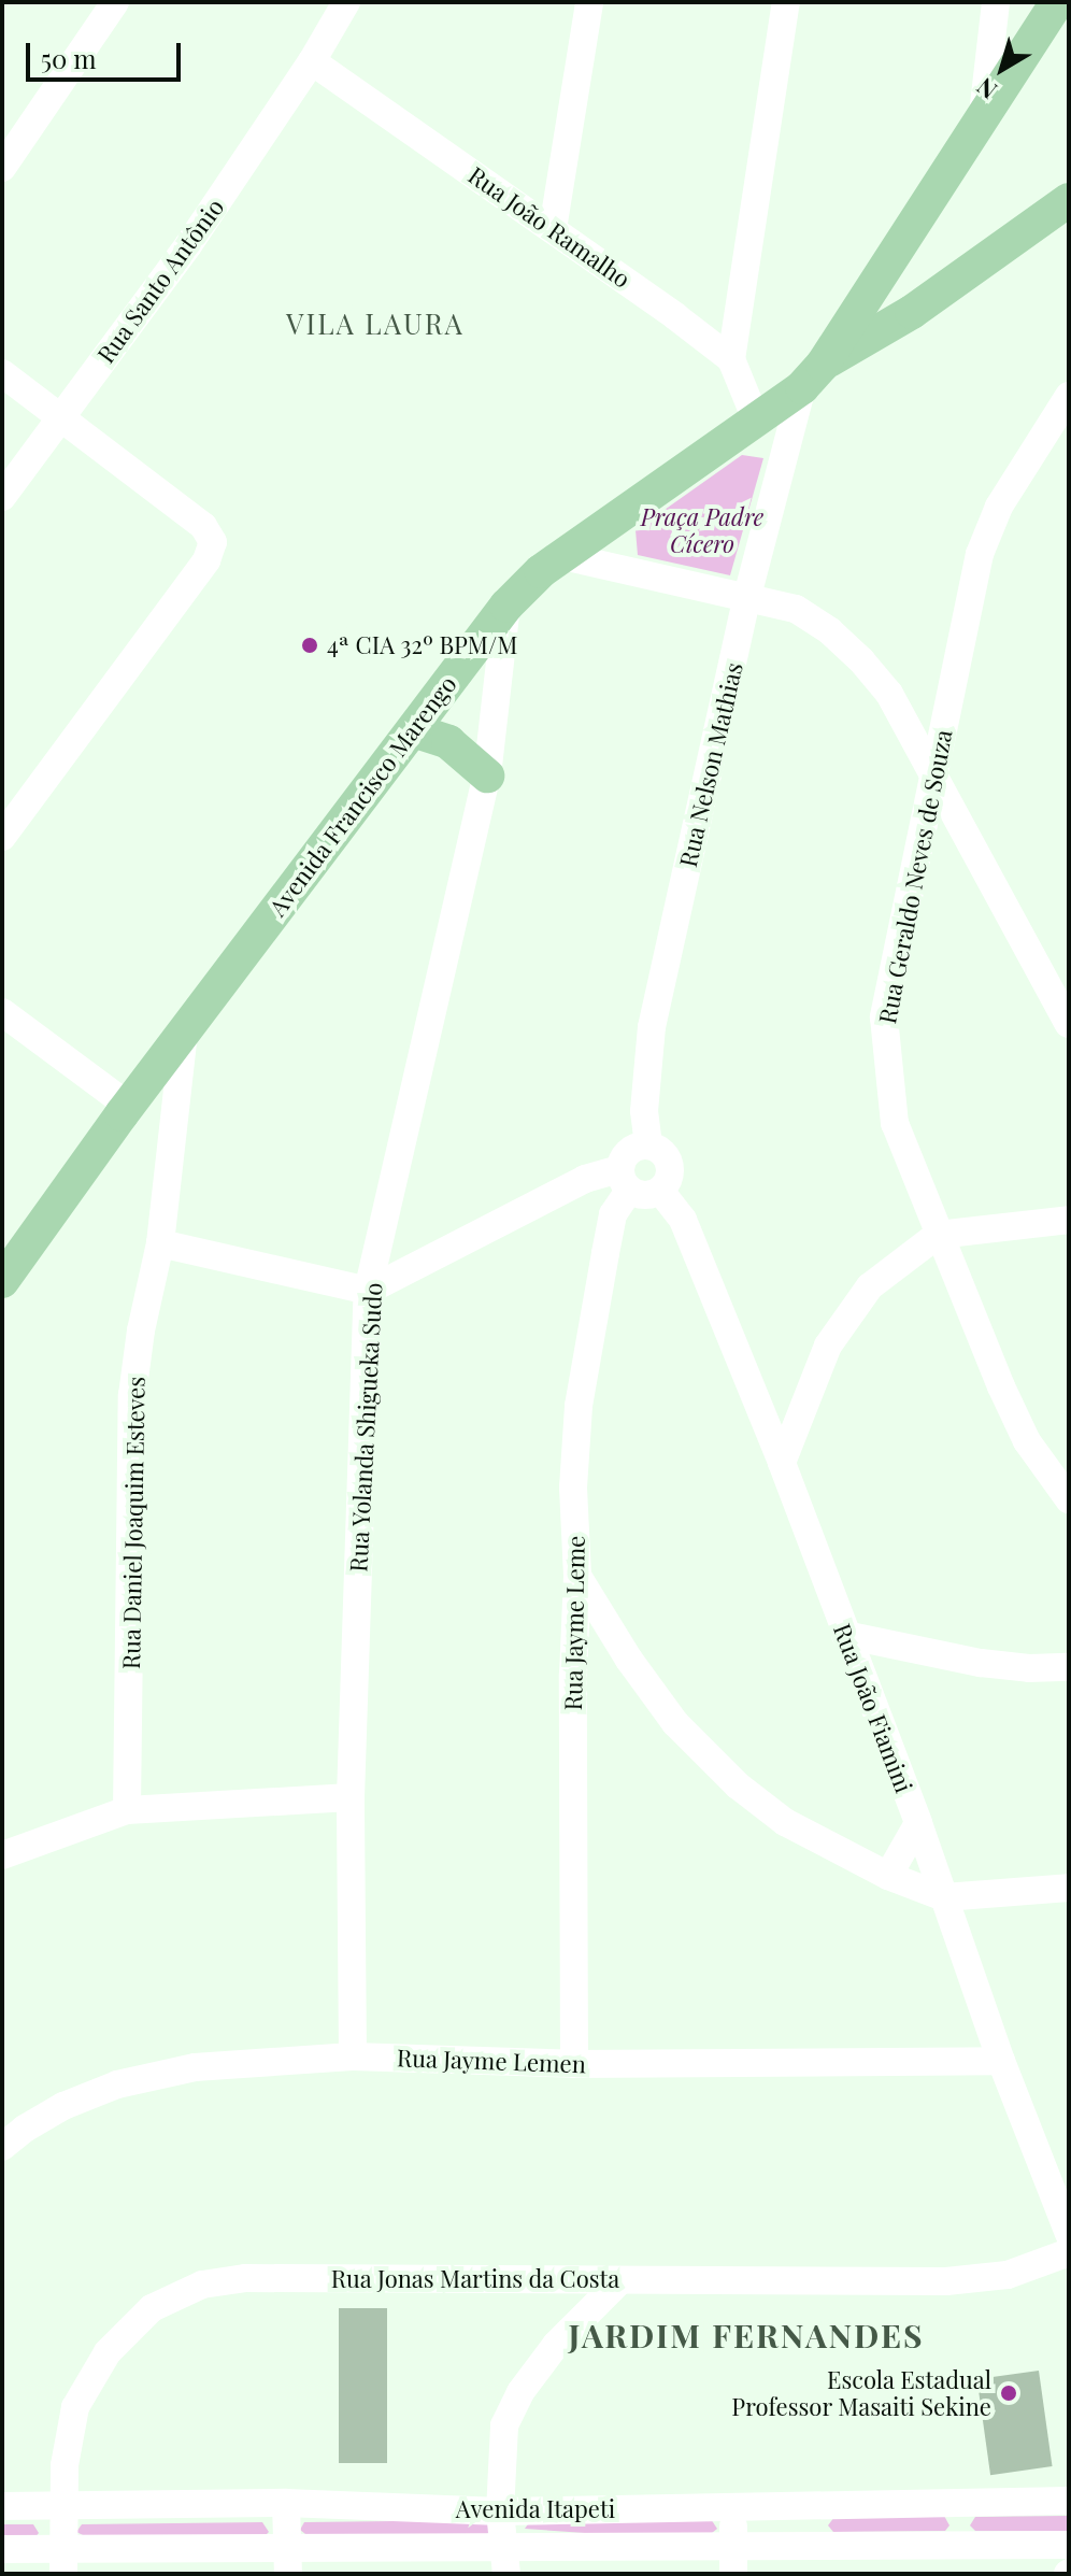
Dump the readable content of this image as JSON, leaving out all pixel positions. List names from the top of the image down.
{
  "streets": {
    "main road": ["Avenida Francisco Marengo"],
    "street": [
      "Rua João Ramalho",
      "Rua Santo Antônio",
      "Rua Nelson Mathias",
      "Rua Geraldo Neves de Souza",
      "Rua Yolanda Shigueka Sudo",
      "Rua Daniel Joaquim Esteves",
      "Rua Jayme Leme",
      "Rua João Fiamini",
      "Rua Jayme Lemen",
      "Rua Jonas Martins da Costa",
      "Avenida Itapeti"
    ]
  },
  "crossings": [
    ["Rua João Ramalho", "Rua Santo Antônio"],
    ["Rua Nelson Mathias", "Avenida Francisco Marengo"],
    ["Rua Nelson Mathias", "Rua Jayme Leme"],
    ["Rua Nelson Mathias", "Rua João Fiamini"],
    ["Avenida Francisco Marengo", "Rua Yolanda Shigueka Sudo"],
    ["Avenida Francisco Marengo", "Rua Daniel Joaquim Esteves"],
    ["Rua Yolanda Shigueka Sudo", "Rua Jayme Lemen"],
    ["Rua Jayme Leme", "Rua João Fiamini"],
    ["Rua Jayme Leme", "Rua Jayme Lemen"],
    ["Rua João Fiamini", "Rua Jayme Lemen"],
    ["Rua Jonas Martins da Costa", "Avenida Itapeti"]
  ],
  "districts": ["VILA LAURA", "JARDIM FERNANDES"],
  "parks": ["Praça Padre Cícero"],
  "places": ["4ª CIA 32º BPM/M", "Escola Estadual Professor Masaiti Sekine"],
  "scale_bar": "50 m",
  "north": "bottom left"
}
